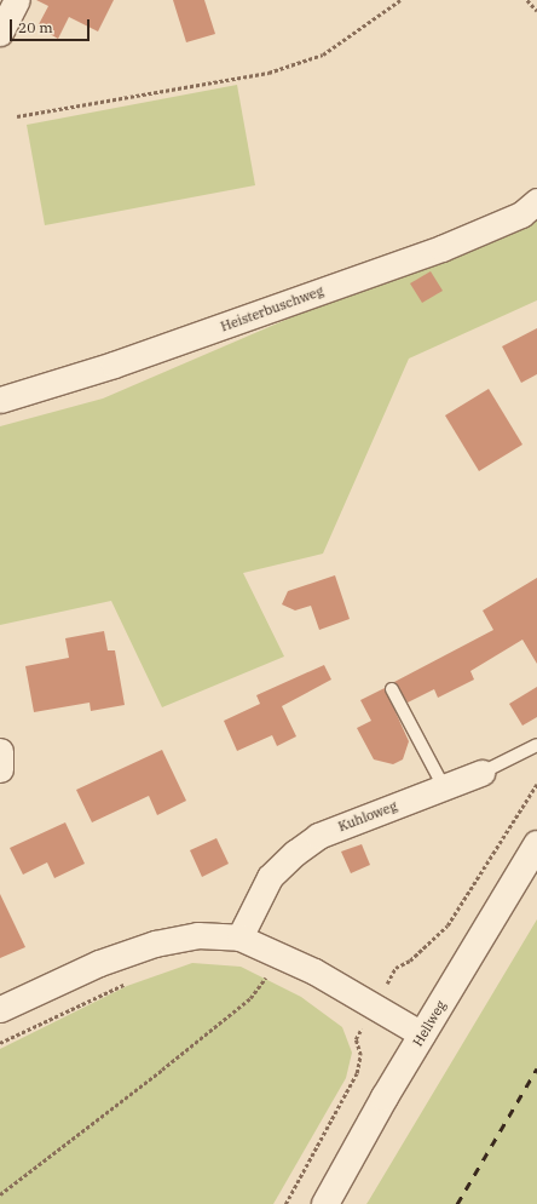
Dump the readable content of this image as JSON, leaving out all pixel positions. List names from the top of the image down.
{
  "streets": {
    "street": ["Heisterbuschweg", "Kuhloweg", "Hellweg"]
  },
  "scale_bar": "20 m"
}
